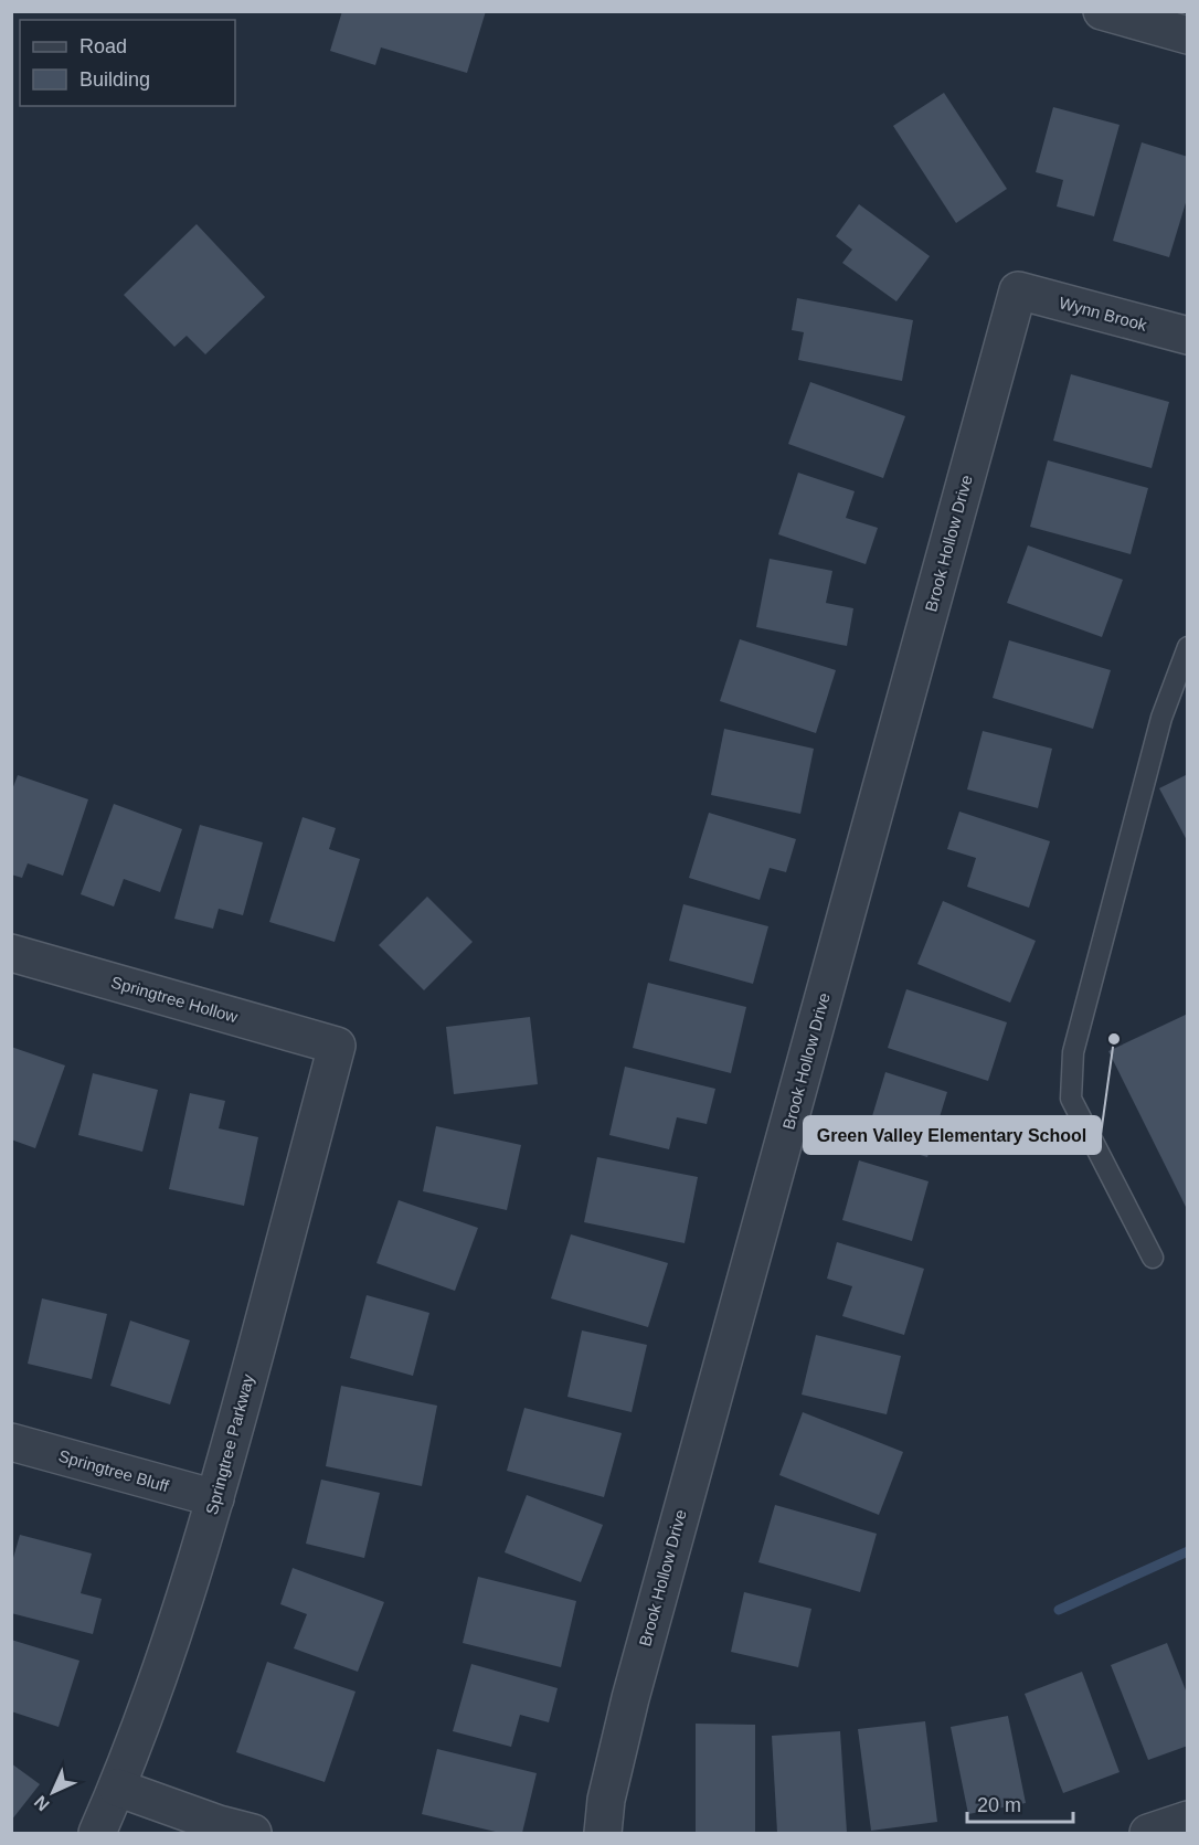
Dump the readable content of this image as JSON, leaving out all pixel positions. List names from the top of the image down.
{
  "streets": {
    "street": [
      "Wynn Brook",
      "Brook Hollow Drive",
      "Springtree Hollow",
      "Springtree Parkway",
      "Springtree Bluff"
    ]
  },
  "crossings": [
    ["Wynn Brook", "Brook Hollow Drive"],
    ["Springtree Hollow", "Springtree Parkway"],
    ["Springtree Parkway", "Springtree Bluff"]
  ],
  "places": ["Green Valley Elementary School"],
  "legend": ["Road", "Building"],
  "scale_bar": "20 m",
  "north": "bottom left"
}
